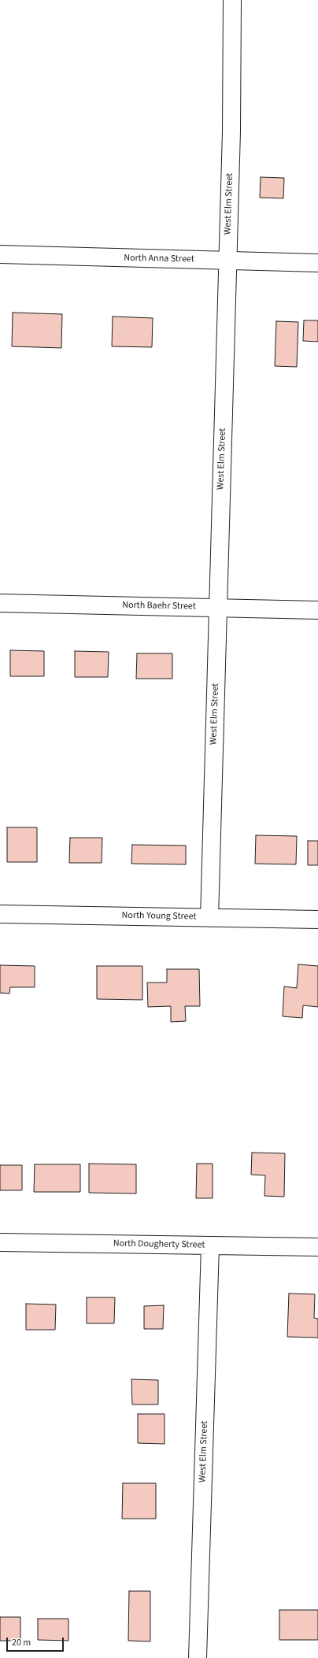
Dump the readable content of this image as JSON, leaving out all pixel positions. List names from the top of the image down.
{
  "streets": {
    "street": [
      "West Elm Street",
      "North Anna Street",
      "North Baehr Street",
      "North Young Street",
      "North Dougherty Street"
    ]
  },
  "crossings": [
    ["West Elm Street", "North Anna Street"],
    ["West Elm Street", "North Baehr Street"],
    ["West Elm Street", "North Young Street"],
    ["West Elm Street", "North Dougherty Street"]
  ],
  "scale_bar": "20 m"
}
